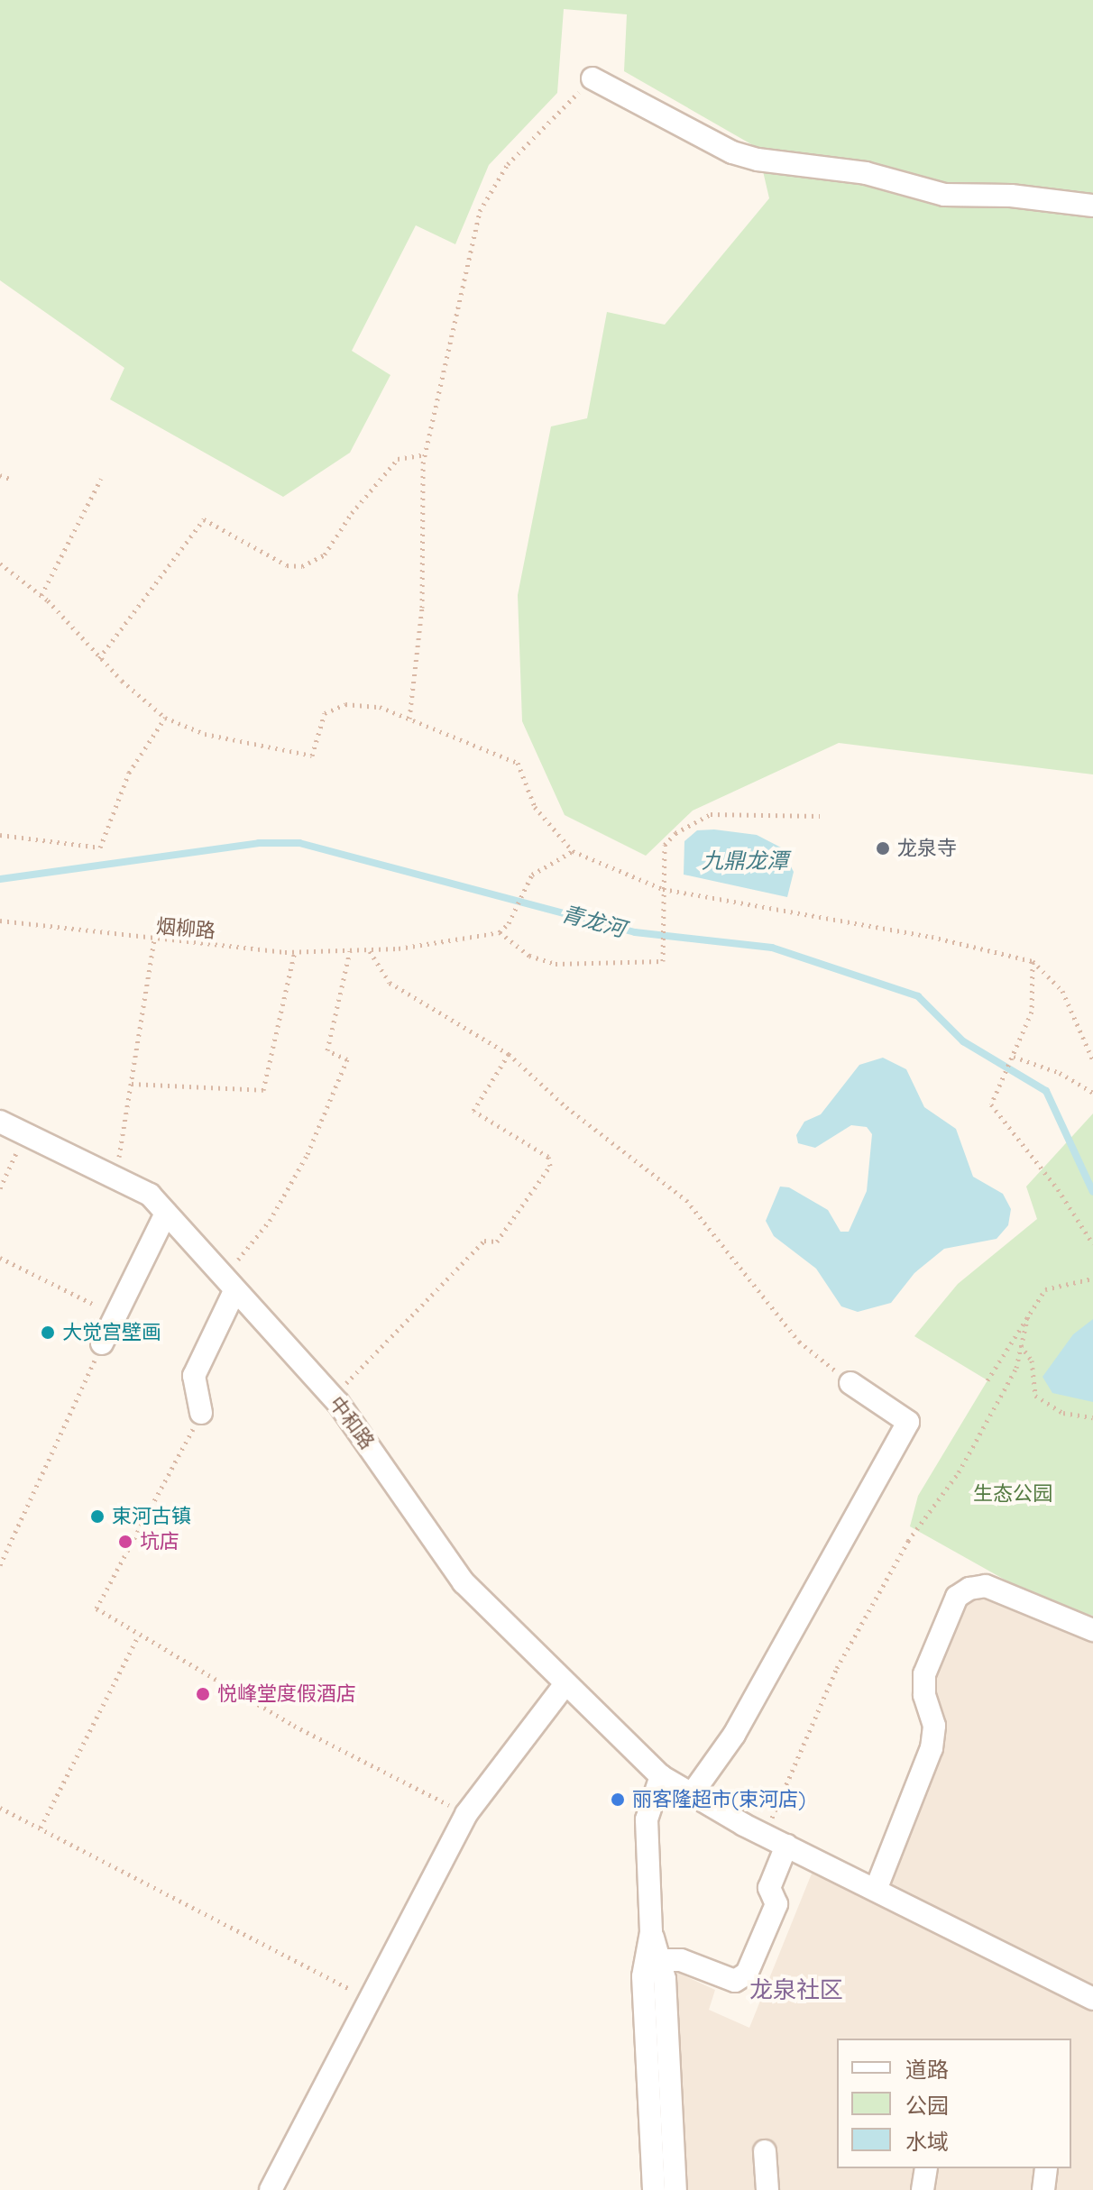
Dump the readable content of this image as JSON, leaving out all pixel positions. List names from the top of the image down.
{
  "streets": {
    "street": ["中和路"],
    "path": ["烟柳路"]
  },
  "districts": ["龙泉社区"],
  "water": ["九鼎龙潭", "青龙河"],
  "parks": ["生态公园"],
  "places": [
    "龙泉寺",
    "大觉宫壁画",
    "束河古镇",
    "坑店",
    "悦峰堂度假酒店",
    "丽客隆超市(束河店)"
  ],
  "legend": ["道路", "公园", "水域"]
}
